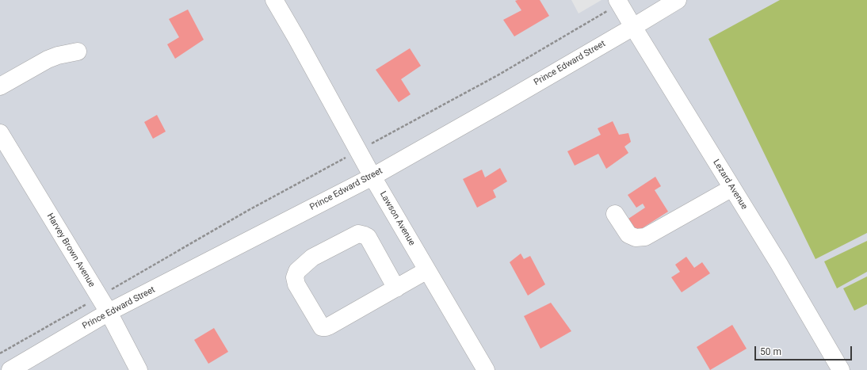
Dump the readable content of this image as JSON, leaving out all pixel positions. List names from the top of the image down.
{
  "streets": {
    "street": [
      "Prince Edward Street",
      "Lezard Avenue",
      "Lawson Avenue",
      "Harvey Brown Avenue"
    ]
  },
  "crossings": [
    ["Prince Edward Street", "Lezard Avenue"],
    ["Prince Edward Street", "Lawson Avenue"],
    ["Prince Edward Street", "Harvey Brown Avenue"]
  ],
  "scale_bar": "50 m"
}
